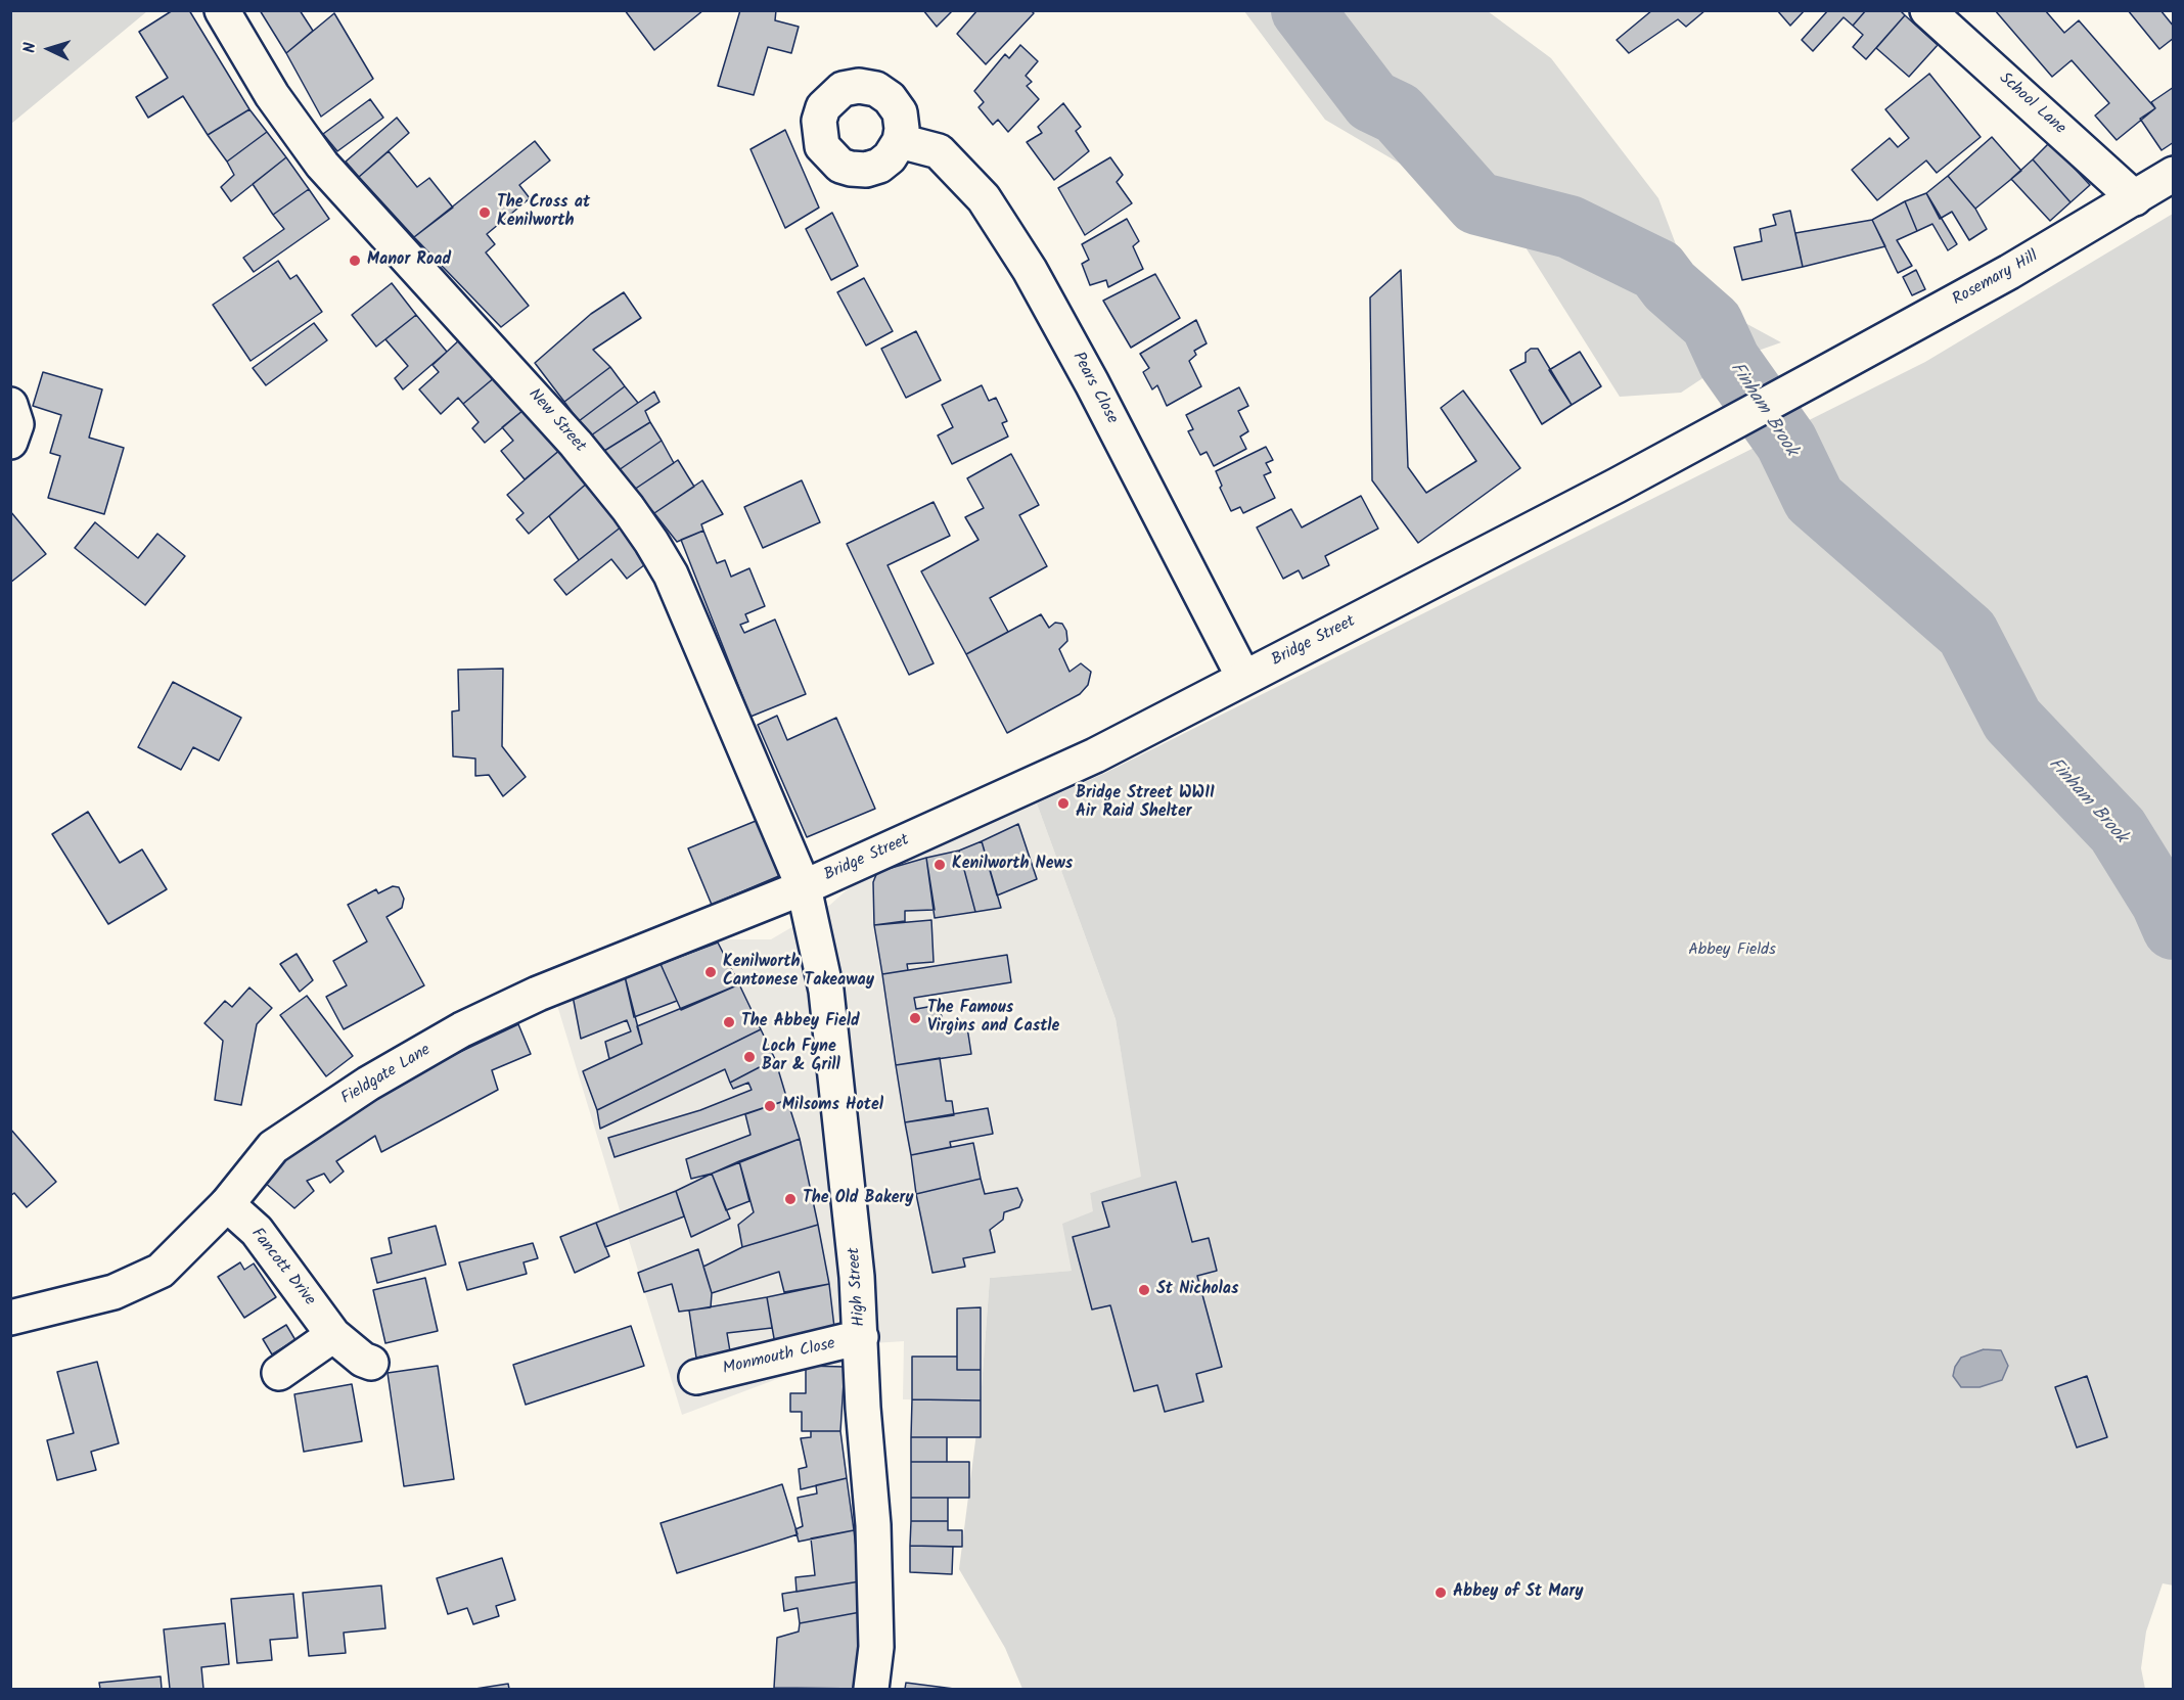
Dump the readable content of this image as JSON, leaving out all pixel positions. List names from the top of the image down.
{
  "streets": {
    "main road": [
      "School Lane",
      "Rosemary Hill",
      "Pears Close",
      "New Street",
      "Bridge Street",
      "Fieldgate Lane",
      "Fancott Drive",
      "High Street",
      "Monmouth Close"
    ]
  },
  "crossings": [
    ["School Lane", "Rosemary Hill"],
    ["Rosemary Hill", "Bridge Street"],
    ["Pears Close", "Bridge Street"],
    ["New Street", "Bridge Street"],
    ["New Street", "Fieldgate Lane"],
    ["New Street", "High Street"],
    ["Bridge Street", "Fieldgate Lane"],
    ["Bridge Street", "High Street"],
    ["Fieldgate Lane", "Fancott Drive"],
    ["Fieldgate Lane", "High Street"],
    ["High Street", "Monmouth Close"]
  ],
  "water": ["Finham Brook"],
  "parks": ["Abbey Fields"],
  "places": [
    "The Cross at Kenilworth",
    "Manor Road",
    "Bridge Street WWII Air Raid Shelter",
    "Kenilworth News",
    "Kenilworth Cantonese Takeaway",
    "The Famous Virgins and Castle",
    "The Abbey Field",
    "Loch Fyne Bar & Grill",
    "Milsoms Hotel",
    "The Old Bakery",
    "St Nicholas",
    "Abbey of St Mary"
  ],
  "north": "left"
}
